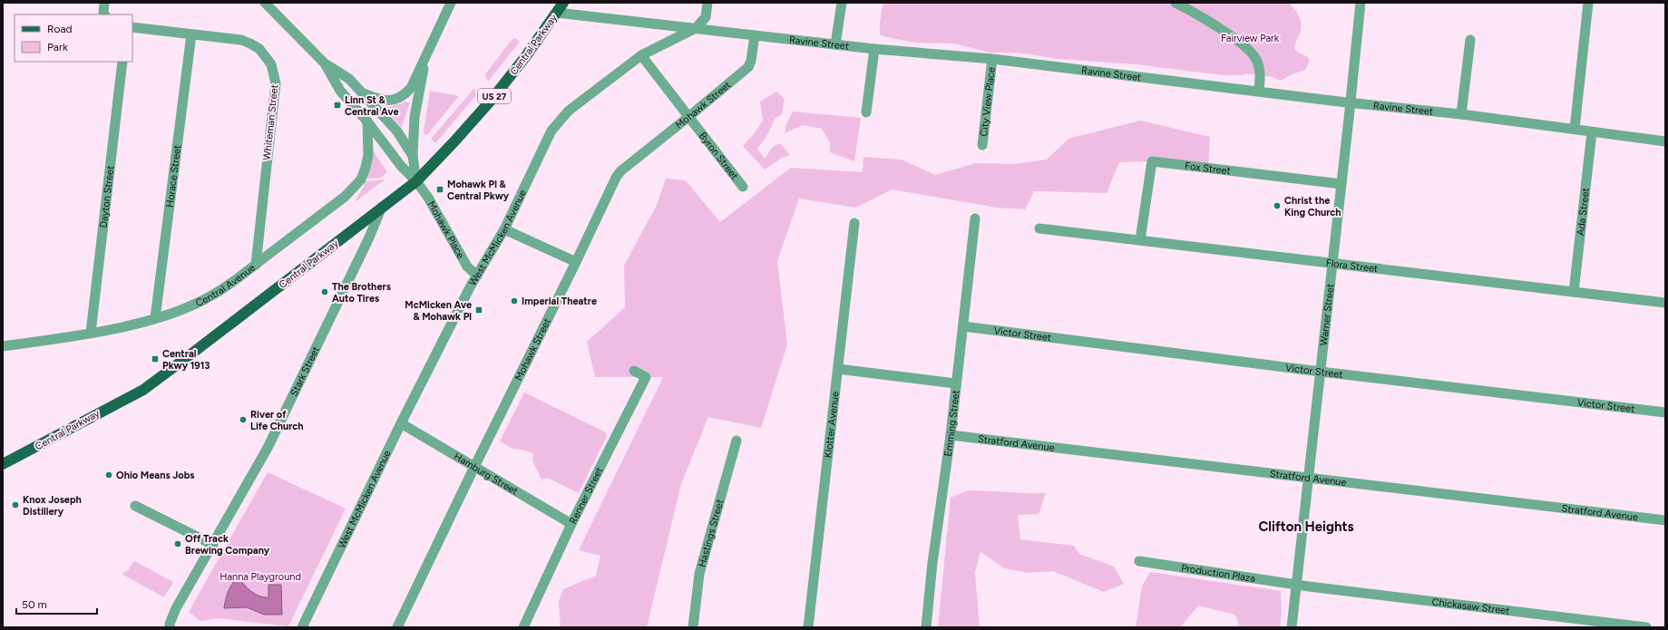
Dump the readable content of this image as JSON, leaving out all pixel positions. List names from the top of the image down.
{
  "streets": {
    "main road": ["Central Parkway", "US 27"],
    "street": [
      "Ravine Street",
      "City View Place",
      "Mohawk Street",
      "Whiteman Street",
      "Byron Street",
      "Fox Street",
      "Horace Street",
      "Dayton Street",
      "Ada Street",
      "Mohawk Place",
      "West McMicken Avenue",
      "Flora Street",
      "Central Avenue",
      "Warner Street",
      "Victor Street",
      "Stark Street",
      "Emming Street",
      "Klotter Avenue",
      "Stratford Avenue",
      "Hamburg Street",
      "Renner Street",
      "Hastings Street",
      "Production Plaza",
      "Chickasaw Street"
    ]
  },
  "crossings": [
    ["Ravine Street", "Central Parkway"],
    ["Ravine Street", "City View Place"],
    ["Ravine Street", "Mohawk Street"],
    ["Ravine Street", "Ada Street"],
    ["Ravine Street", "West McMicken Avenue"],
    ["Ravine Street", "Warner Street"],
    ["Central Parkway", "Mohawk Place"],
    ["Central Parkway", "Stark Street"],
    ["Mohawk Street", "Byron Street"],
    ["Mohawk Street", "Hamburg Street"],
    ["Whiteman Street", "Horace Street"],
    ["Whiteman Street", "Central Avenue"],
    ["Byron Street", "West McMicken Avenue"],
    ["Fox Street", "Flora Street"],
    ["Fox Street", "Warner Street"],
    ["Horace Street", "Central Avenue"],
    ["Dayton Street", "Central Avenue"],
    ["Ada Street", "Flora Street"],
    ["Mohawk Place", "West McMicken Avenue"],
    ["Mohawk Place", "Central Avenue"],
    ["West McMicken Avenue", "Hamburg Street"],
    ["Flora Street", "Warner Street"],
    ["Warner Street", "Victor Street"],
    ["Warner Street", "Stratford Avenue"],
    ["Warner Street", "Production Plaza"],
    ["Warner Street", "Chickasaw Street"],
    ["Victor Street", "Emming Street"],
    ["Emming Street", "Stratford Avenue"],
    ["Hamburg Street", "Renner Street"],
    ["Production Plaza", "Chickasaw Street"]
  ],
  "districts": ["Clifton Heights"],
  "parks": ["Fairview Park", "Hanna Playground"],
  "places": {
    "transit": [
      "Linn St & Central Ave",
      "Mohawk Pl & Central Pkwy",
      "McMicken Ave & Mohawk Pl",
      "Central Pkwy 1913"
    ],
    "other": [
      "Christ the King Church",
      "The Brothers Auto Tires",
      "Imperial Theatre",
      "River of Life Church",
      "Ohio Means Jobs",
      "Knox Joseph Distillery",
      "Off Track Brewing Company"
    ]
  },
  "legend": ["Road", "Park"],
  "scale_bar": "50 m"
}
